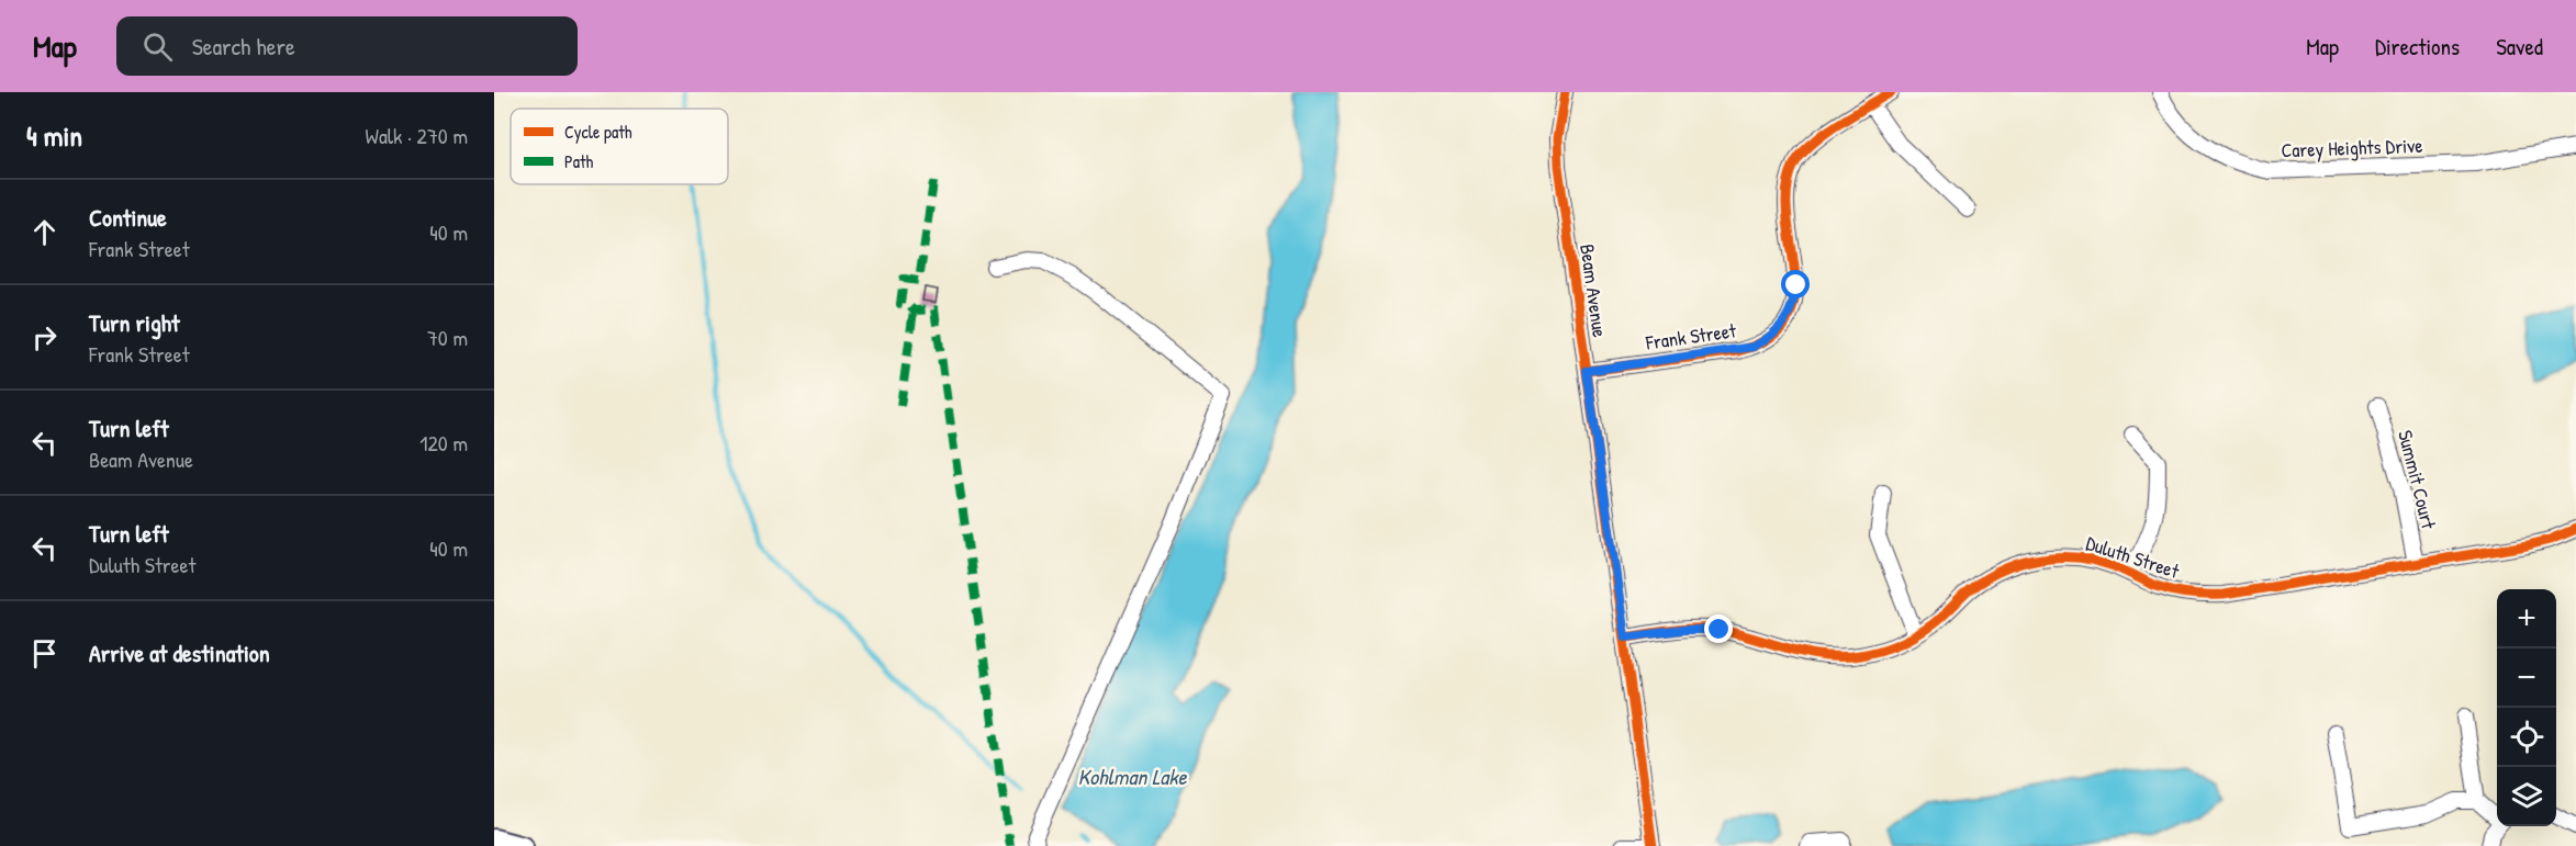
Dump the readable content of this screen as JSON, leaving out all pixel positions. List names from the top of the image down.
{
  "streets": {
    "street": [
      "Carey Heights Drive",
      "Beam Avenue",
      "Frank Street",
      "Summit Court",
      "Duluth Street"
    ]
  },
  "crossings": [
    ["Beam Avenue", "Frank Street"],
    ["Beam Avenue", "Duluth Street"],
    ["Summit Court", "Duluth Street"]
  ],
  "water": ["Kohlman Lake"],
  "legend": ["Cycle path", "Path"],
  "page": {
    "header": "Map",
    "search": "Search here",
    "nav": ["Map", "Directions", "Saved"],
    "heading": ["4 min", "Walk · 270 m"],
    "list": [
      ["Continue", "Frank Street", "40 m"],
      ["Turn right", "Frank Street", "70 m"],
      ["Turn left", "Beam Avenue", "120 m"],
      ["Turn left", "Duluth Street", "40 m"],
      "Arrive at destination"
    ],
    "map_buttons": ["+", "−"]
  }
}
